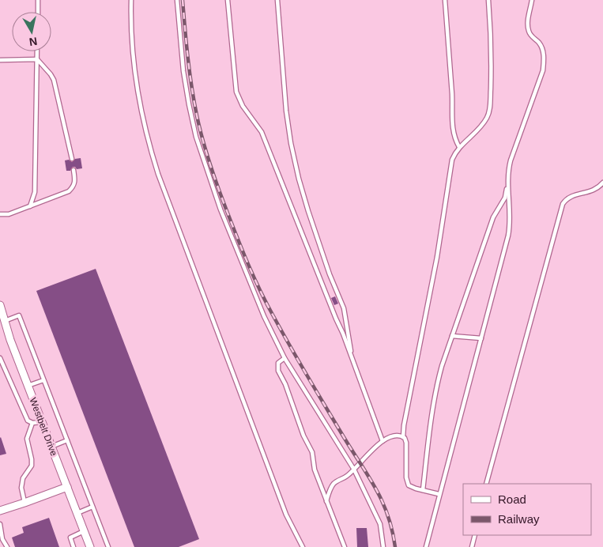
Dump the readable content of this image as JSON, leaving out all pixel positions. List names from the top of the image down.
{
  "streets": {
    "street": ["Westbelt Drive"]
  },
  "legend": ["Road", "Railway"],
  "north": "bottom"
}
